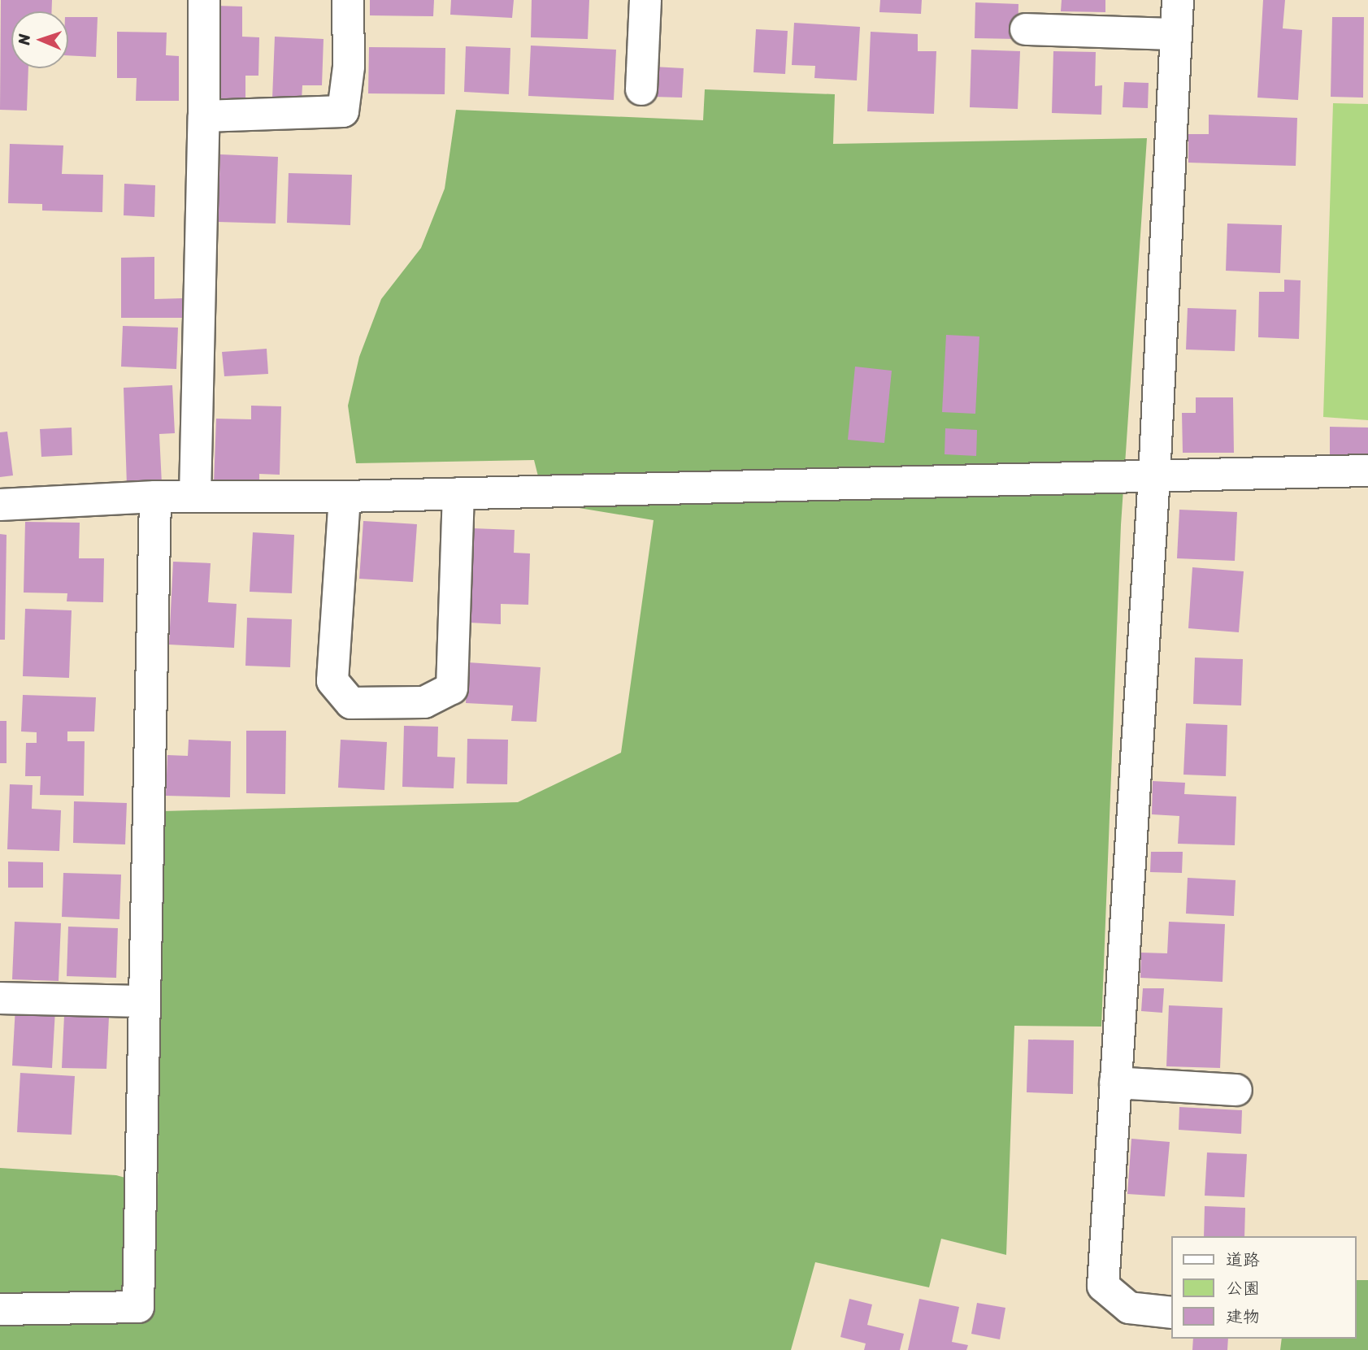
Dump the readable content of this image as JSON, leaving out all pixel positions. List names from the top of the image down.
{
  "legend": ["道路", "公園", "建物"],
  "north": "left"
}
